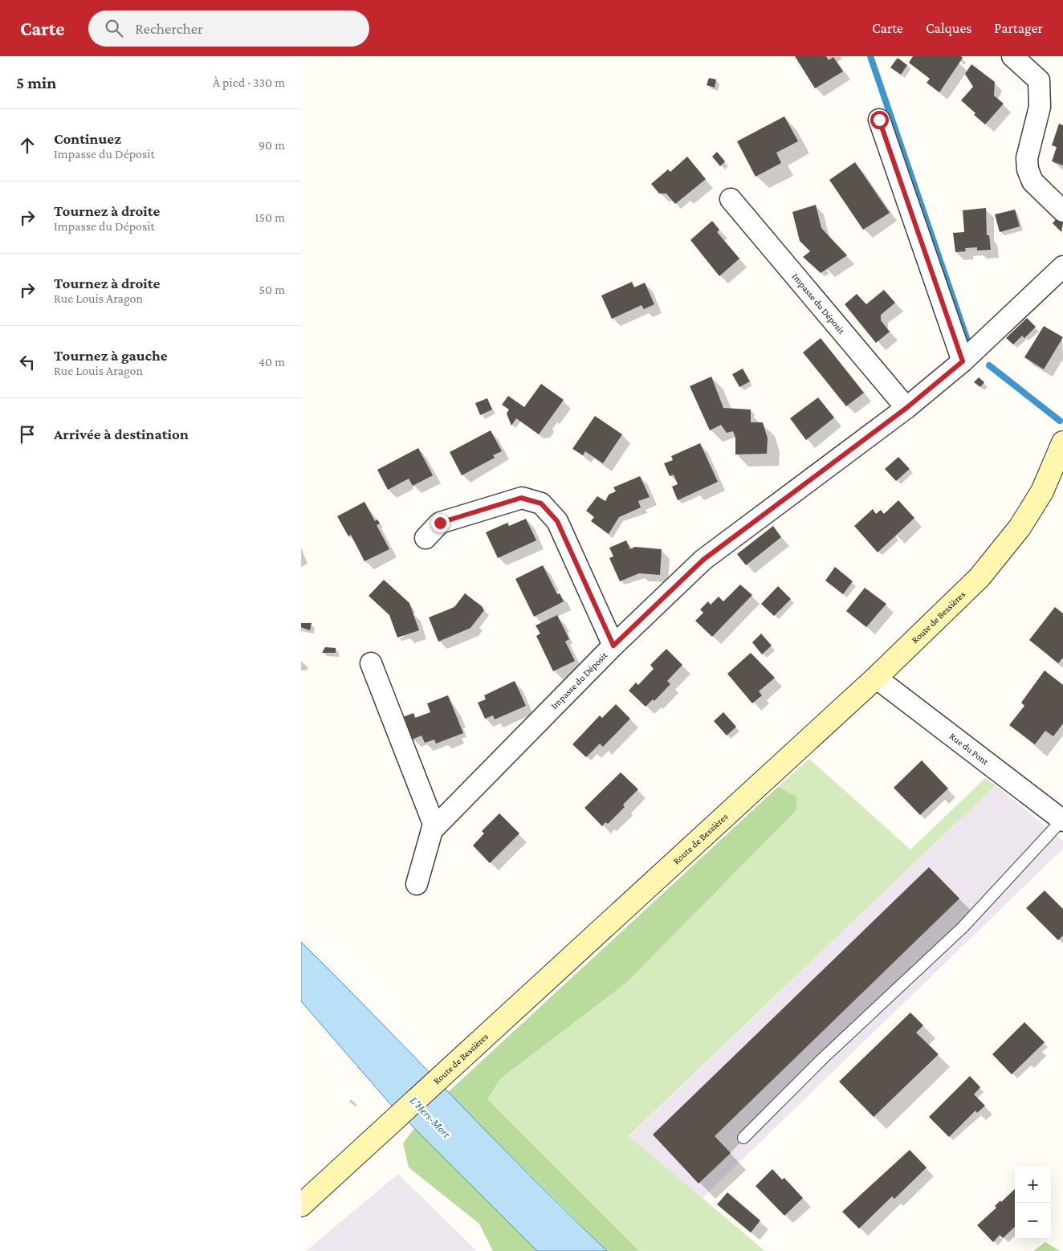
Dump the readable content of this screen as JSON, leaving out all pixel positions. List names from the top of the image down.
{
  "streets": {
    "main road": ["Route de Bessières"],
    "street": ["Impasse du Déposit", "Rue du Pont"]
  },
  "crossings": [
    ["Route de Bessières", "Rue du Pont"]
  ],
  "water": ["L'Hers-Mort"],
  "page": {
    "header": "Carte",
    "search": "Rechercher",
    "nav": ["Carte", "Calques", "Partager"],
    "heading": ["5 min", "À pied · 330 m"],
    "list": [
      ["Continuez", "Impasse du Déposit", "90 m"],
      ["Tournez à droite", "Impasse du Déposit", "150 m"],
      ["Tournez à droite", "Rue Louis Aragon", "50 m"],
      ["Tournez à gauche", "Rue Louis Aragon", "40 m"],
      "Arrivée à destination"
    ],
    "map_buttons": ["+", "−"]
  }
}
